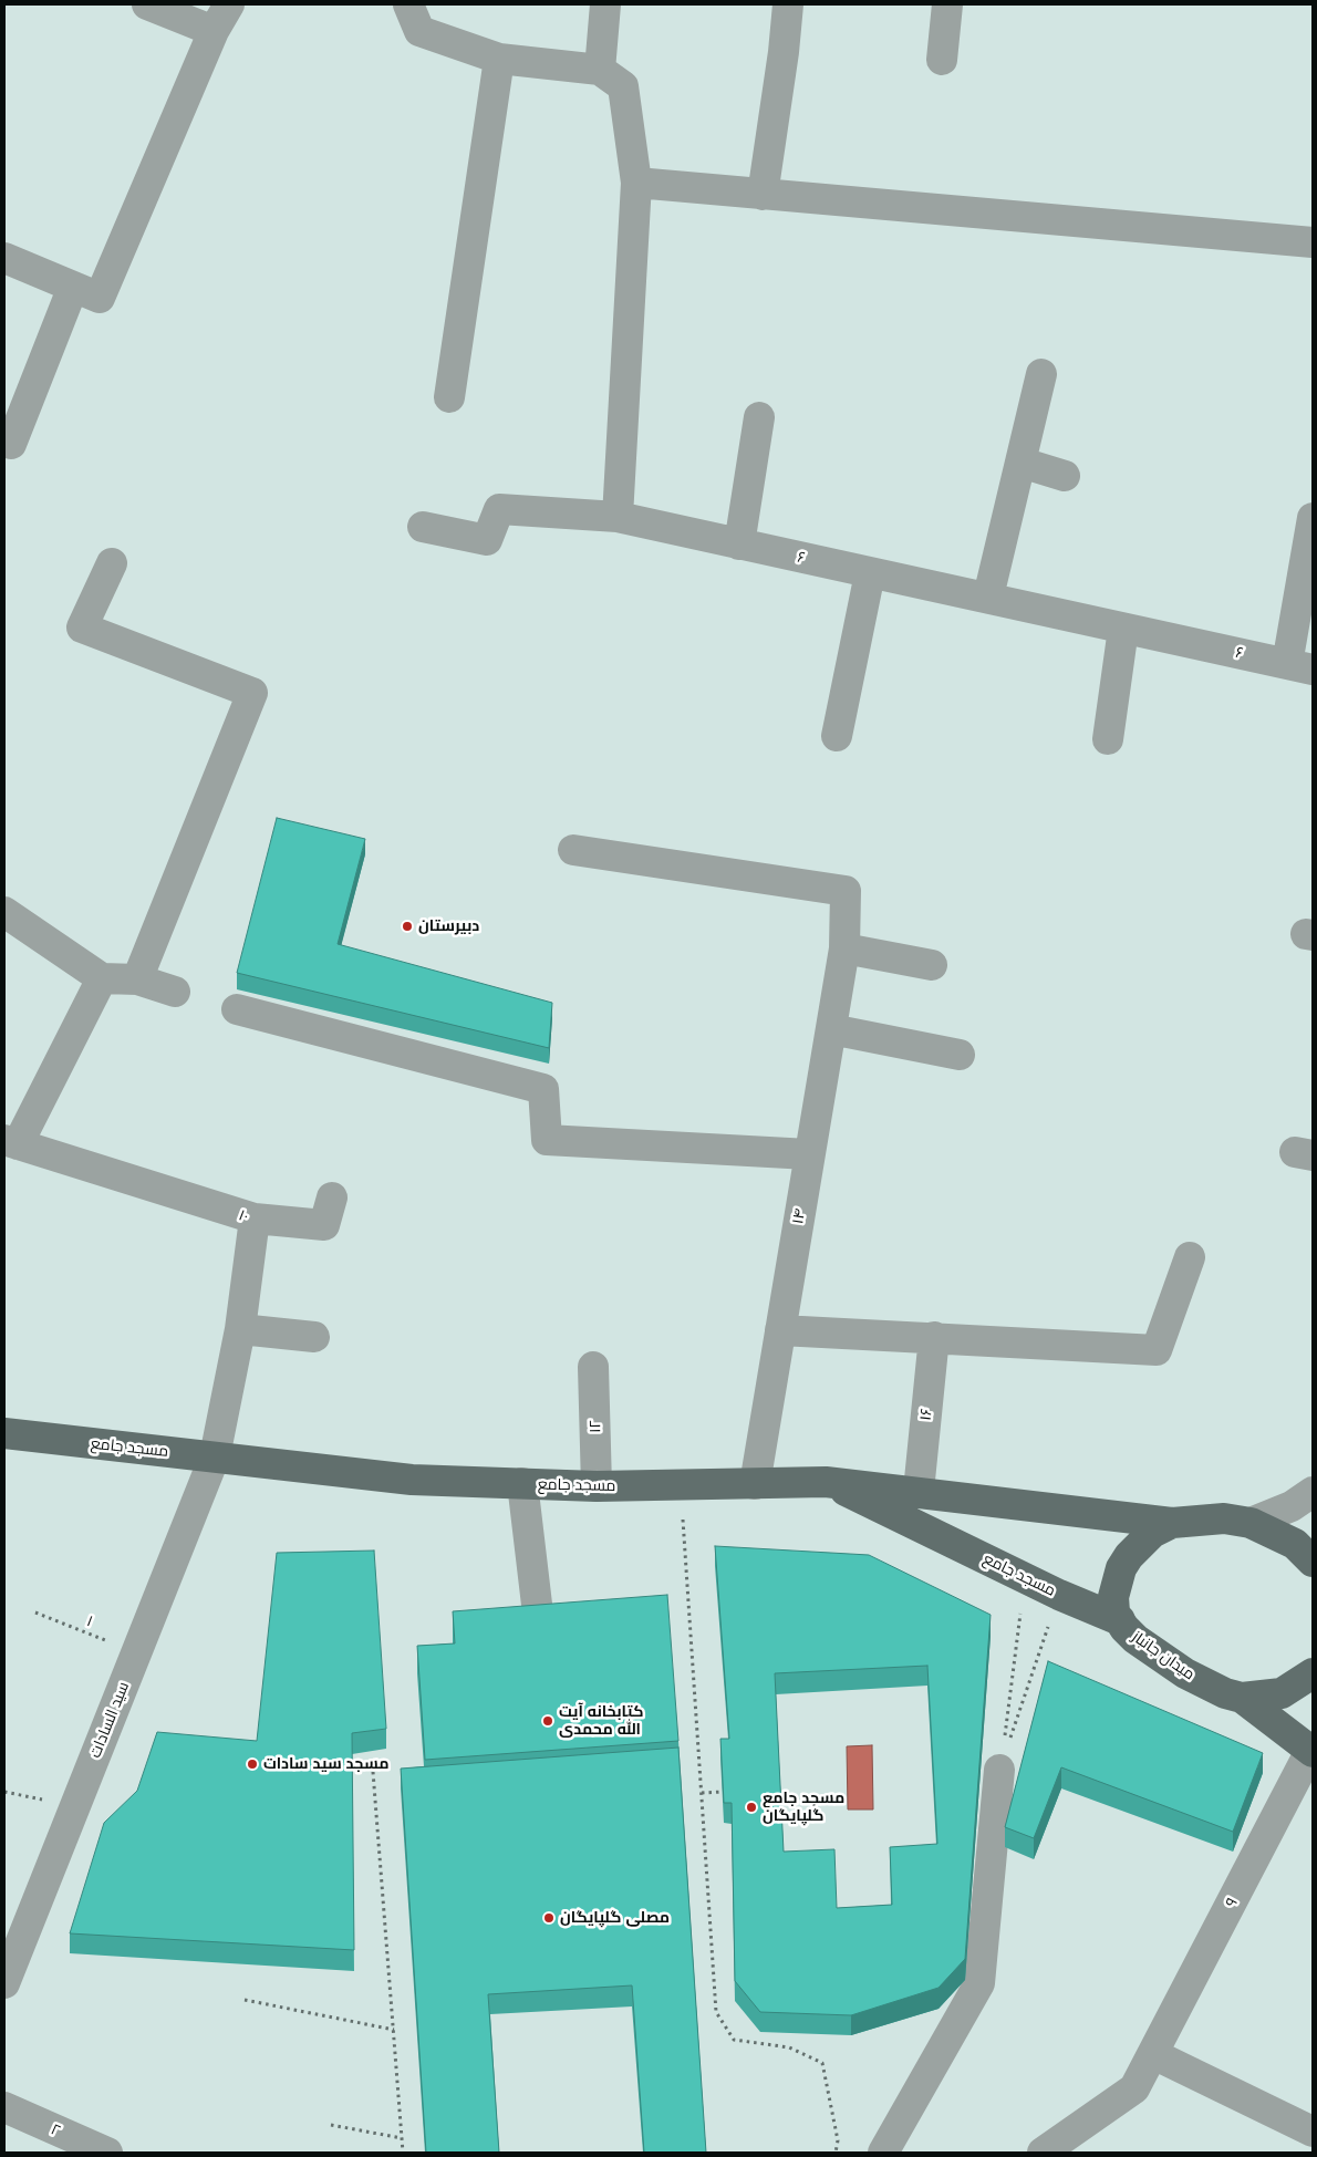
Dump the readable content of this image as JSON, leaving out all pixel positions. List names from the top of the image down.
{
  "streets": {
    "main road": ["مسجد جامع", "میدان جانباز"],
    "street": [
      "۶",
      "۱۰",
      "۱۴",
      "۱۶",
      "۱۲",
      "سید السادات",
      "۹",
      "۲"
    ],
    "path": ["۱"]
  },
  "crossings": [
    ["۱۰", "مسجد جامع"],
    ["۱۰", "سید السادات"],
    ["۱۴", "مسجد جامع"],
    ["۱۲", "مسجد جامع"],
    ["مسجد جامع", "میدان جانباز"],
    ["مسجد جامع", "سید السادات"],
    ["۱", "سید السادات"]
  ],
  "places": [
    "دبیرستان",
    "کتابخانه آیت الله محمدی",
    "مسجد سید سادات",
    "مسجد جامع گلپایگان",
    "مصلی گلپایگان"
  ]
}
